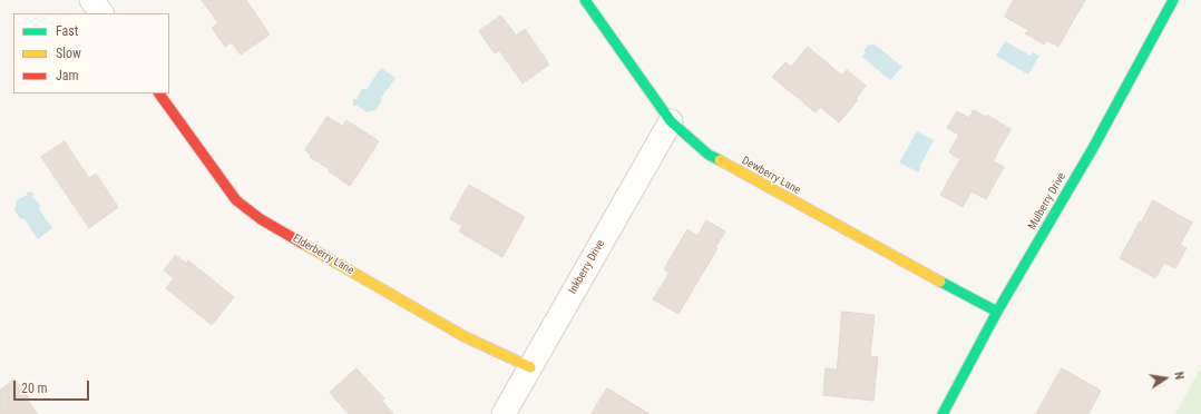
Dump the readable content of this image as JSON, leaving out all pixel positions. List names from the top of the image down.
{
  "streets": {
    "street": [
      "Dewberry Lane",
      "Mulberry Drive",
      "Elderberry Lane",
      "Inkberry Drive"
    ]
  },
  "crossings": [
    ["Dewberry Lane", "Mulberry Drive"],
    ["Dewberry Lane", "Inkberry Drive"],
    ["Elderberry Lane", "Inkberry Drive"]
  ],
  "legend": ["Fast", "Slow", "Jam"],
  "scale_bar": "20 m",
  "north": "right"
}
